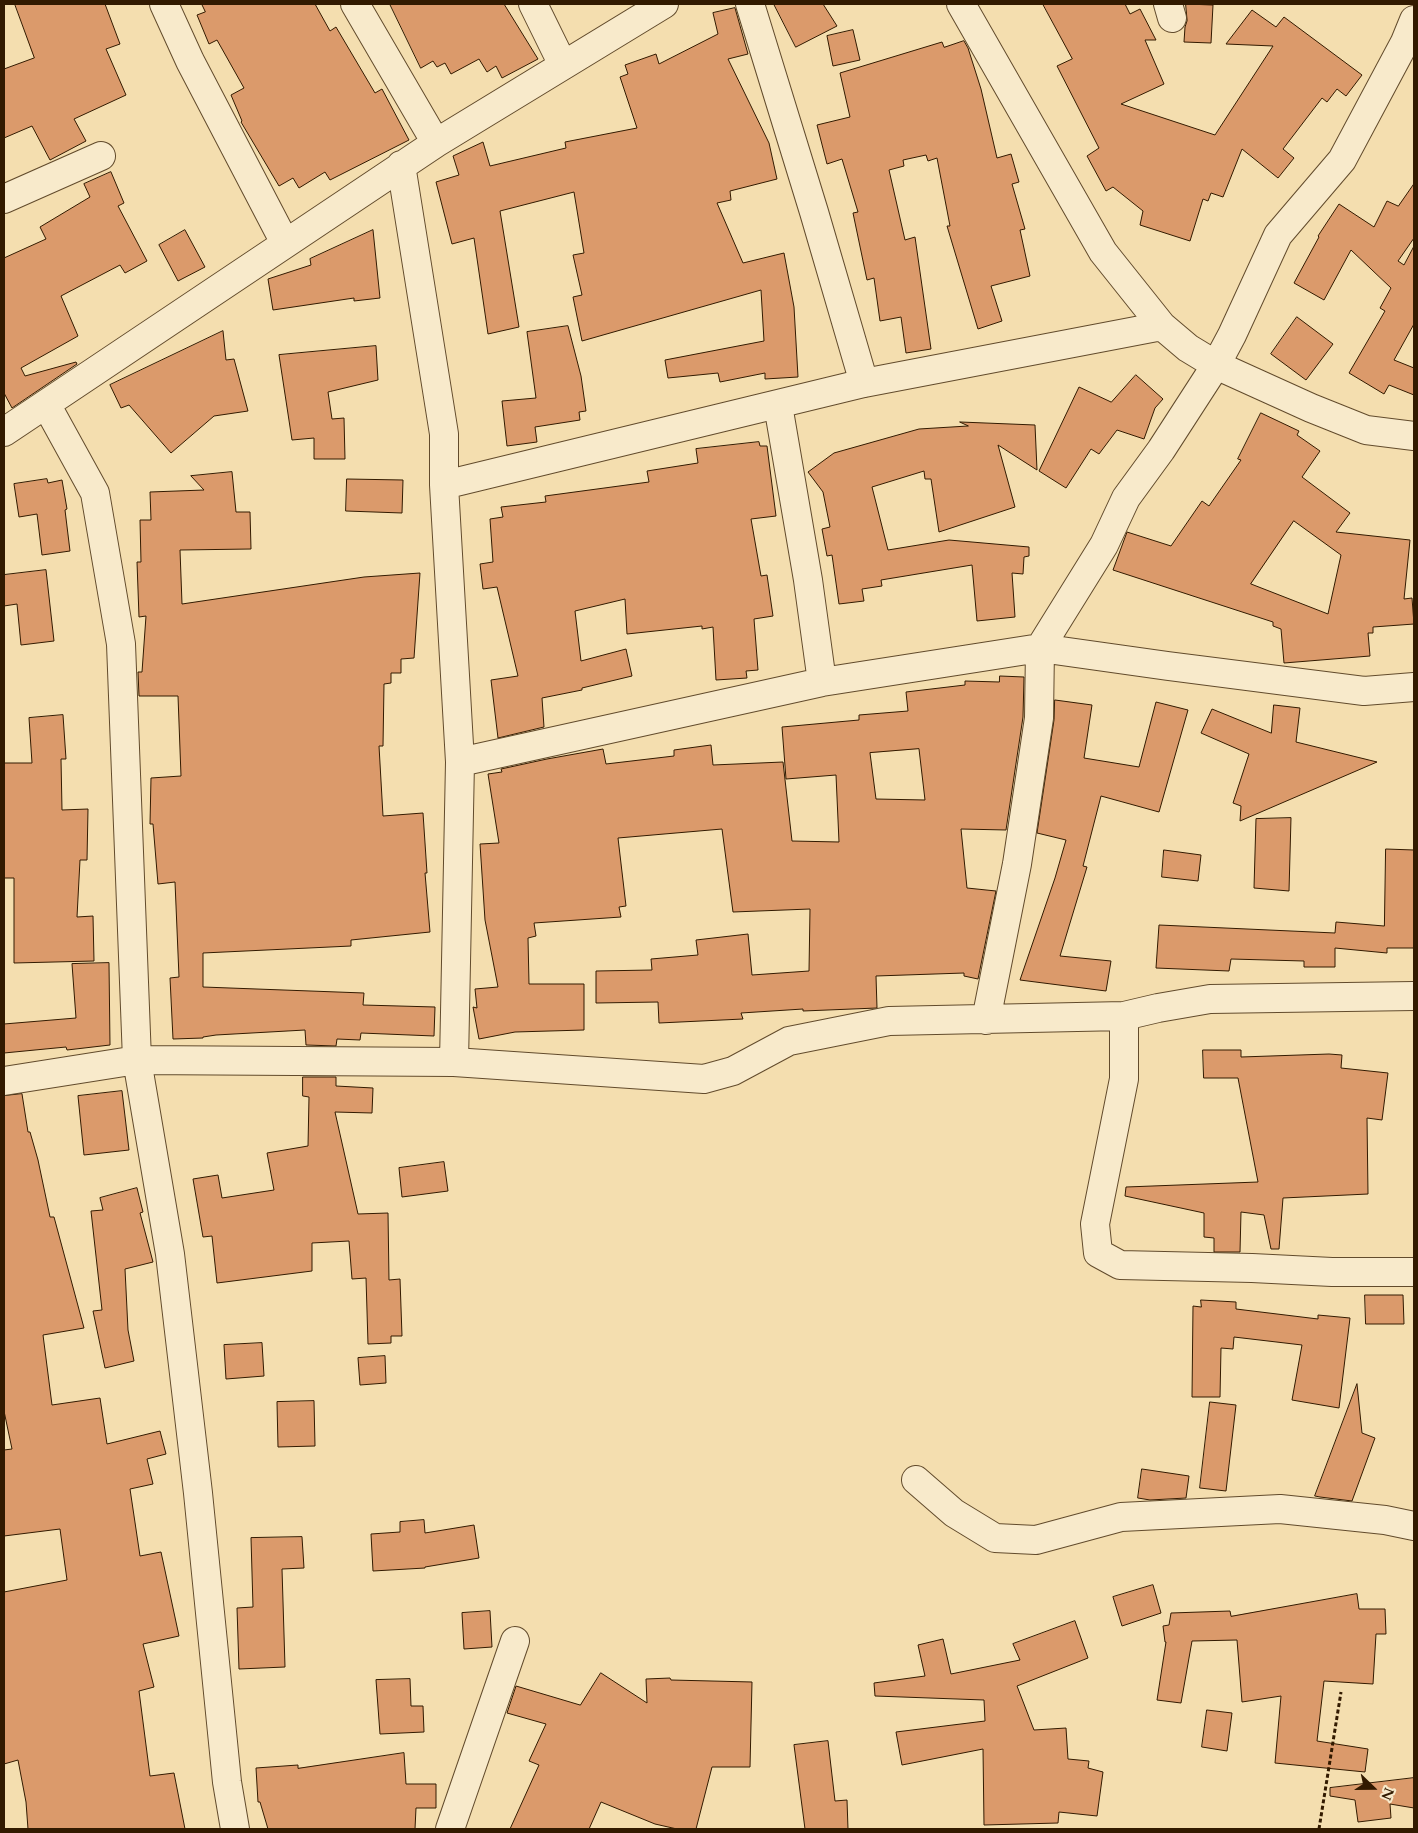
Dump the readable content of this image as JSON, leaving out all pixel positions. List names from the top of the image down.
{
  "north": "right"
}
